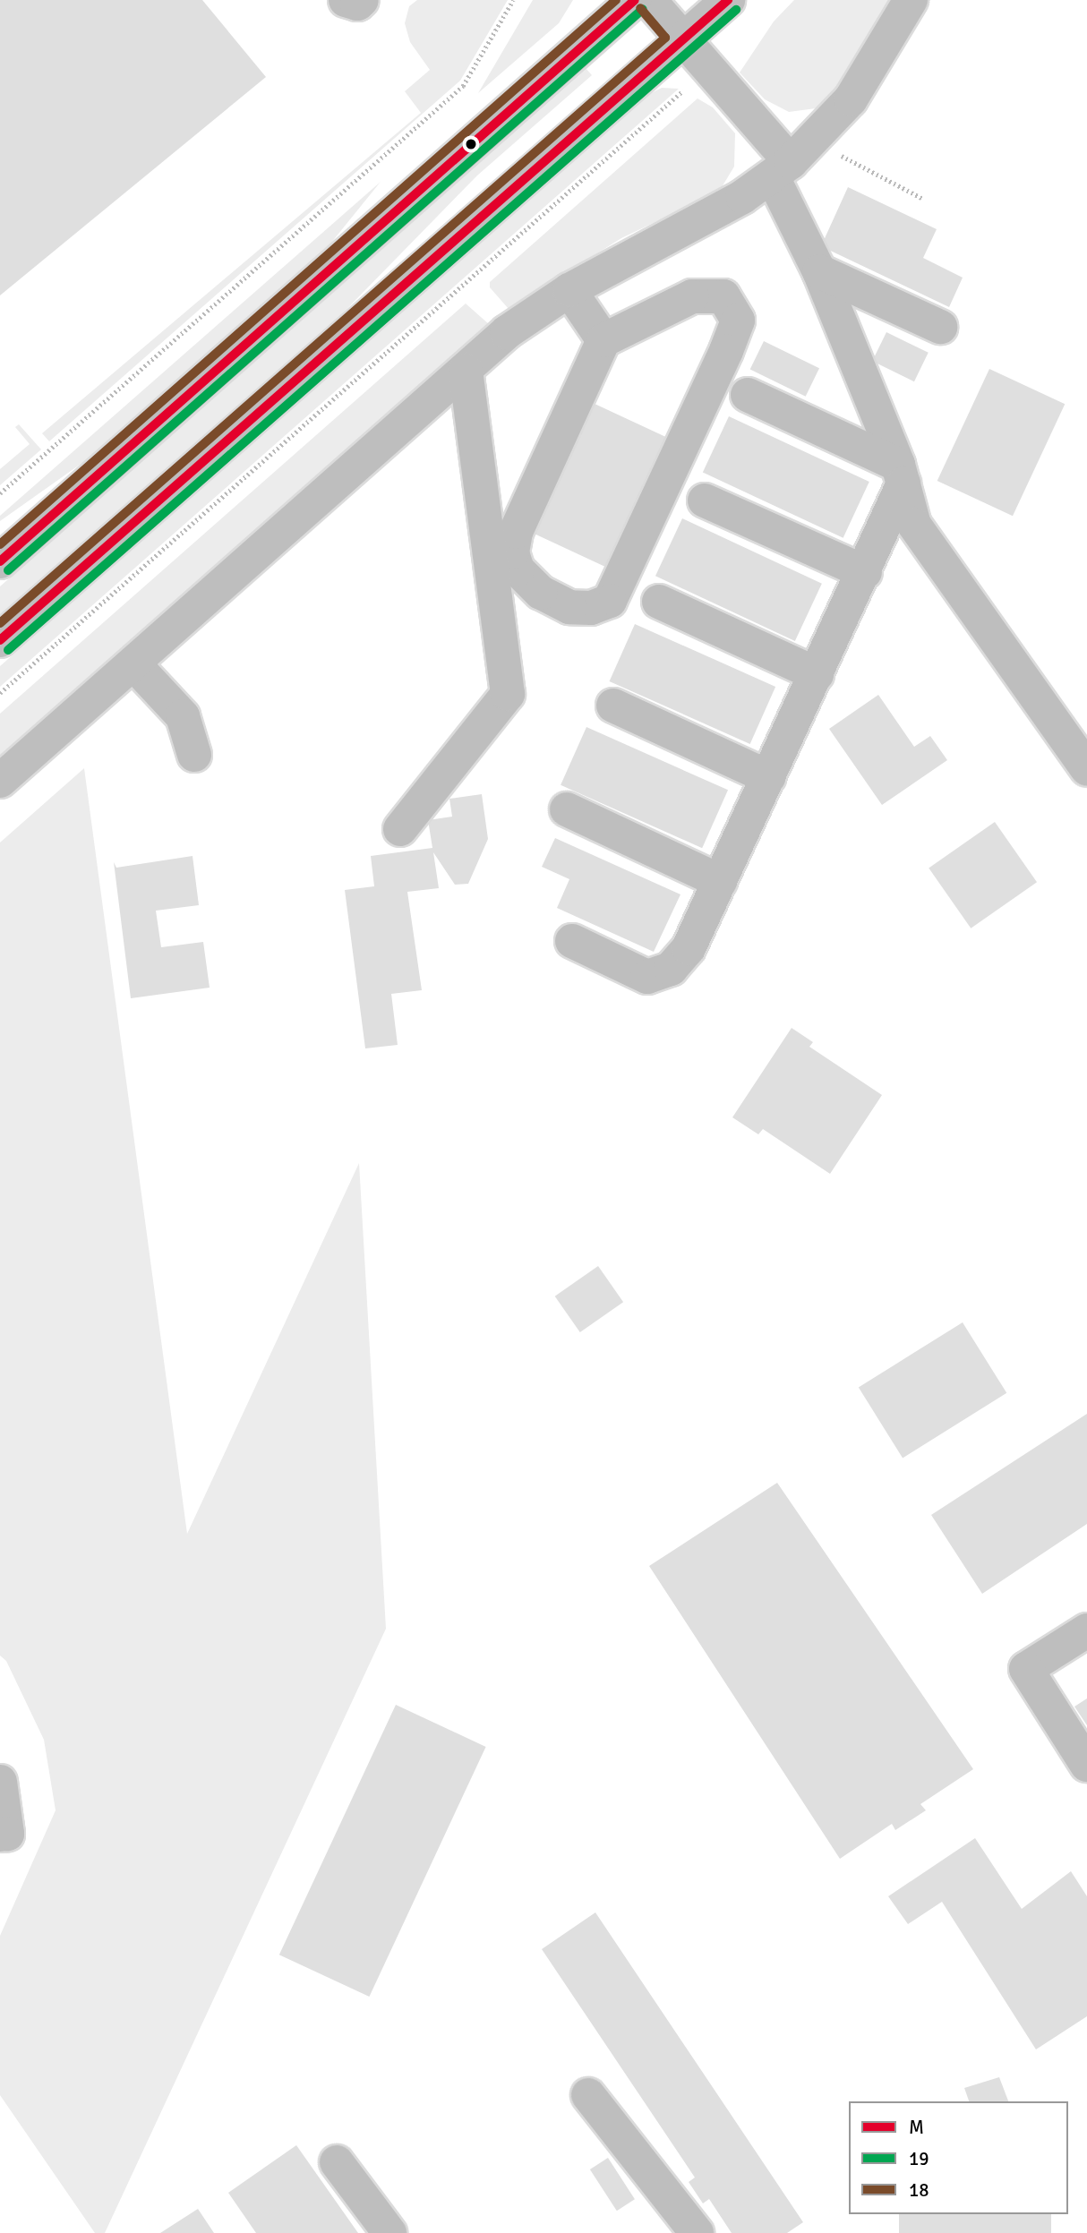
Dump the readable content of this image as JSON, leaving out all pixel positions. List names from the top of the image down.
{
  "lines": ["transit line M", "transit line 18", "transit line 19"],
  "legend": ["M", "19", "18"]
}
